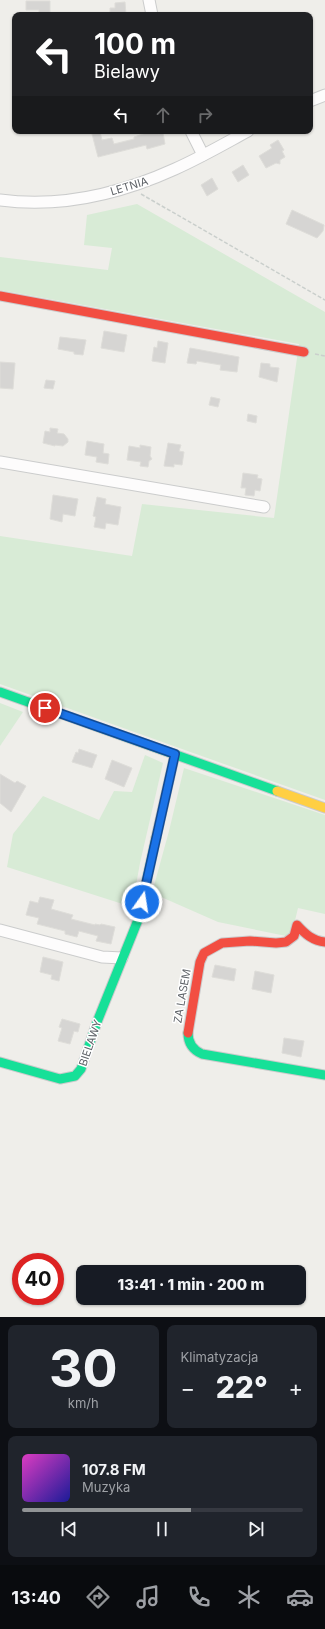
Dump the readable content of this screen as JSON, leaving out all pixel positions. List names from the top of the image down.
{
  "streets": {
    "street": ["LETNIA", "ZA LASEM", "BIELAWY"]
  },
  "page": {
    "turn": ["100 m", "Bielawy"],
    "limit": "40",
    "trip": "13:41 · 1 min · 200 m",
    "tile": [
      ["30", "km/h"],
      "Klimatyzacja"
    ],
    "heat": ["−", "22°", "+"],
    "song": ["107.8 FM", "Muzyka"],
    "tabs": "13:40"
  }
}
